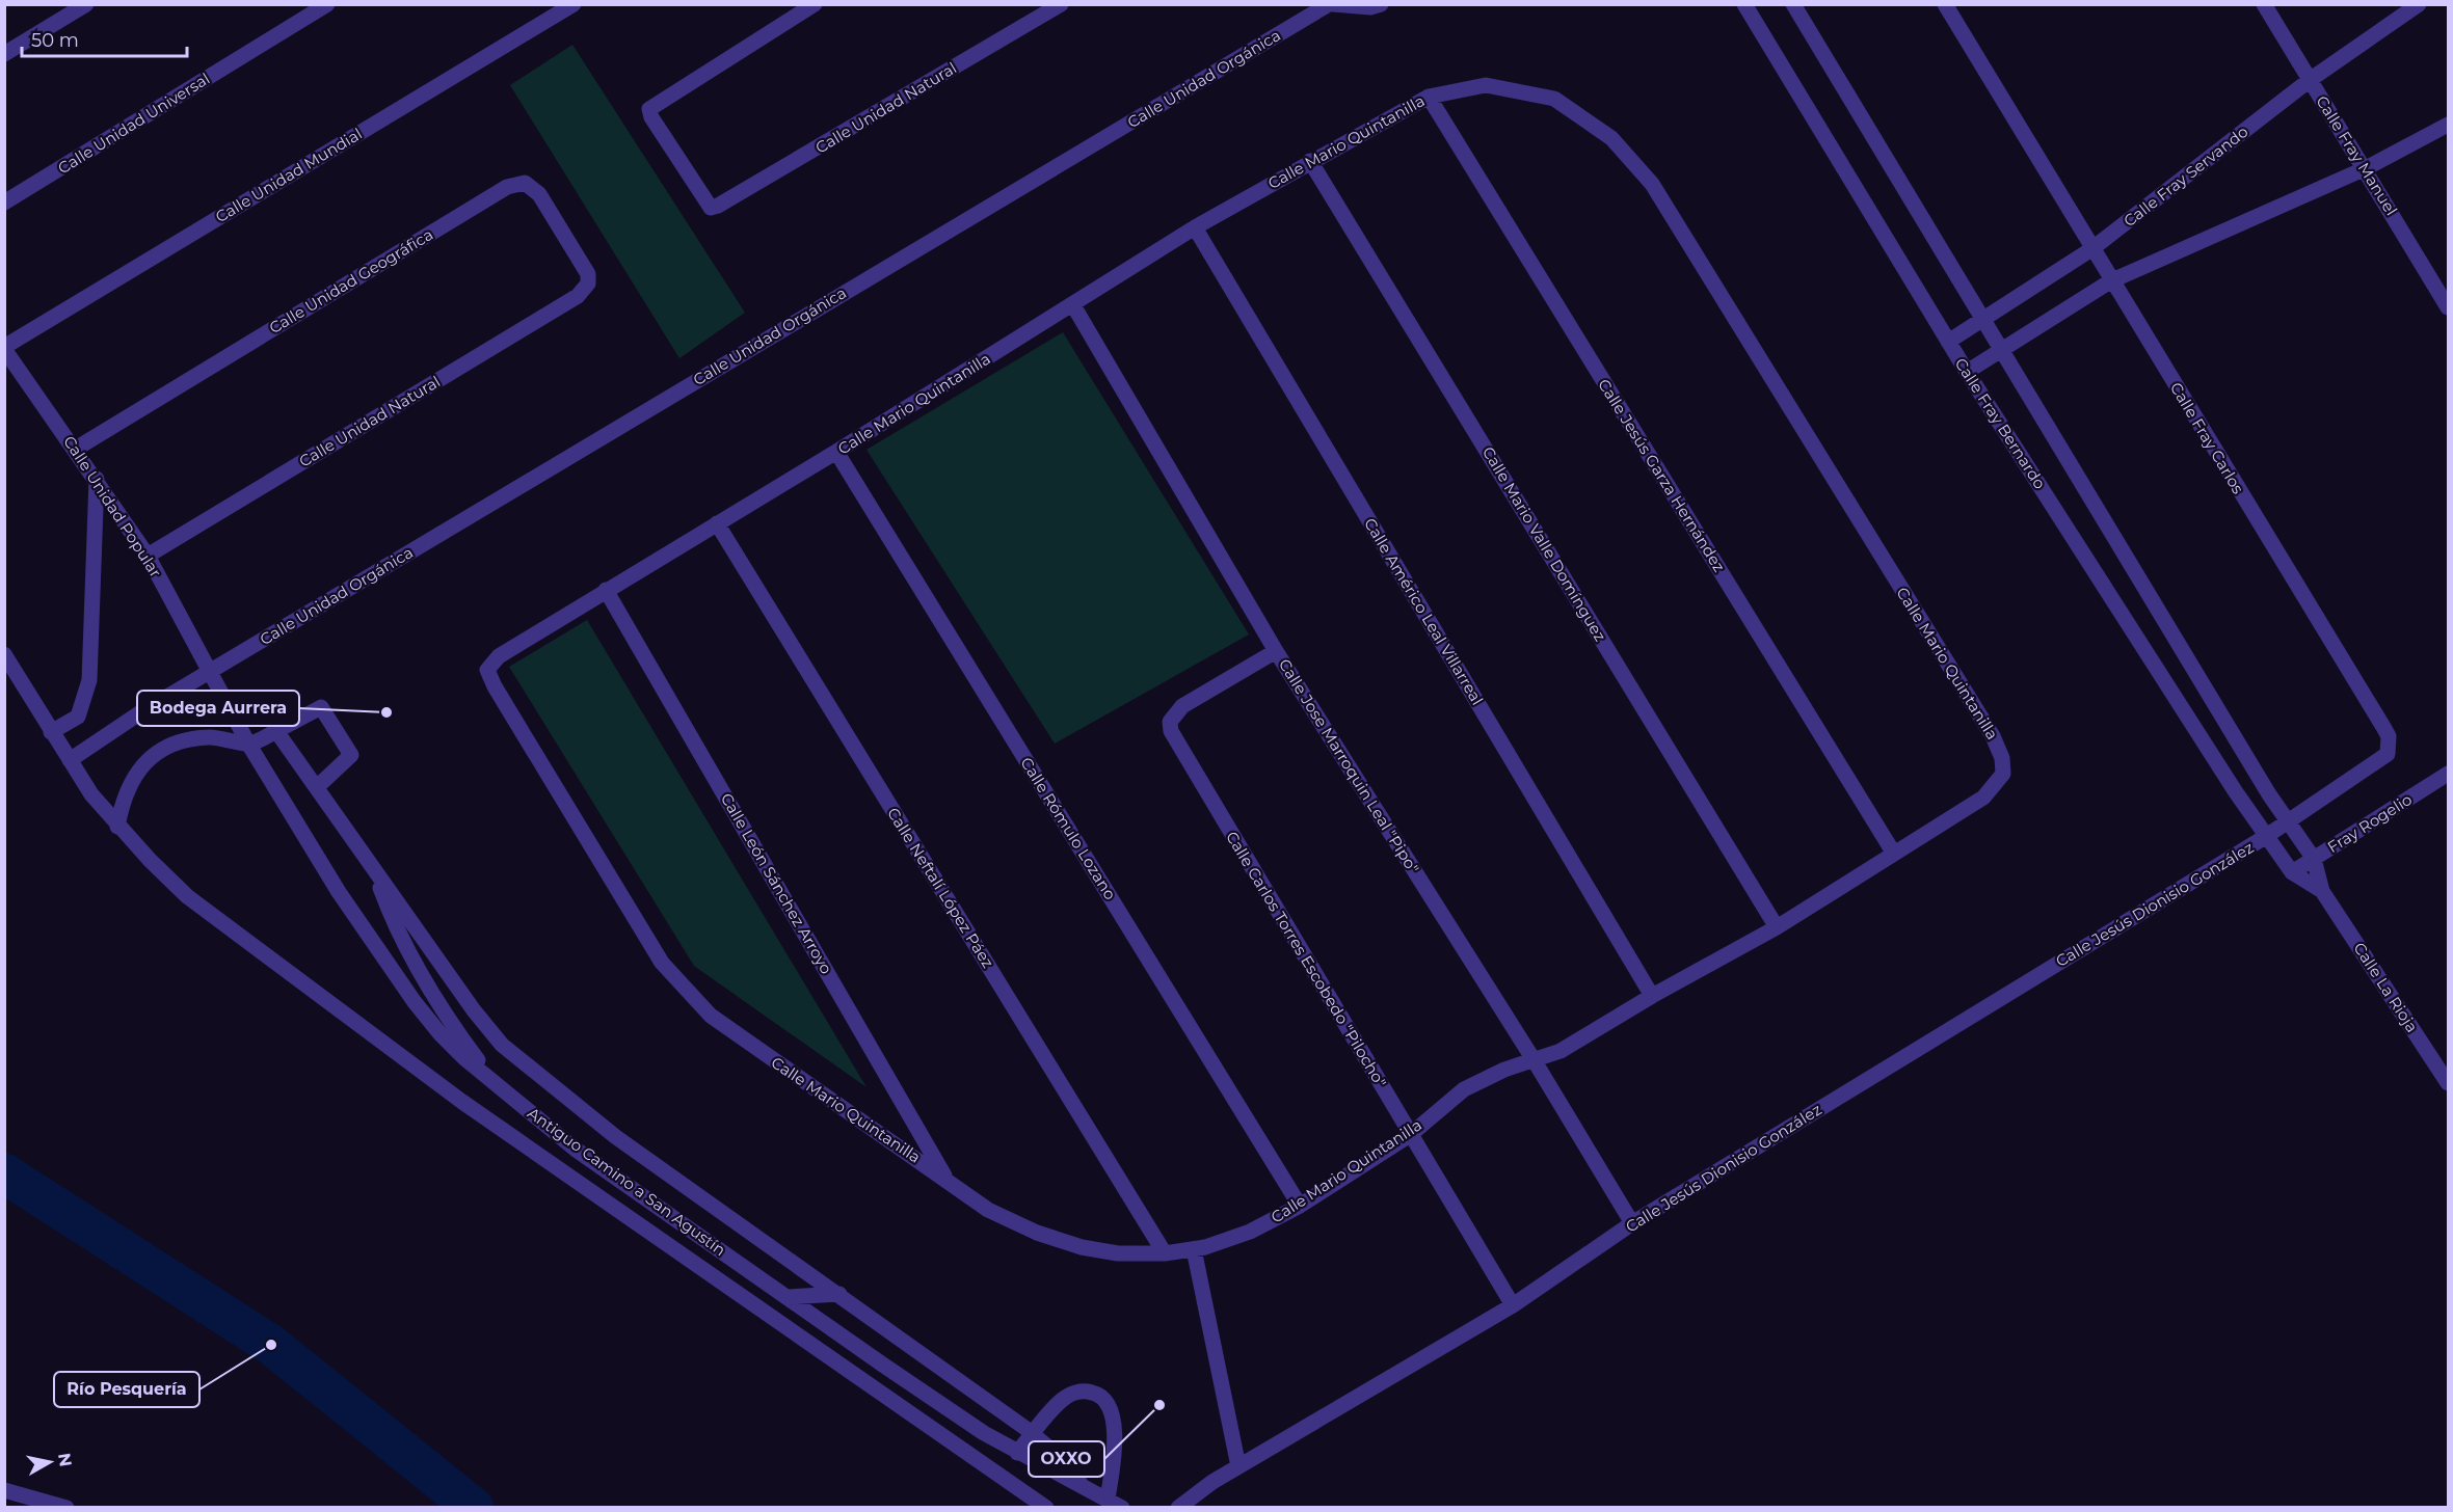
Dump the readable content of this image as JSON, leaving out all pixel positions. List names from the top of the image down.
{
  "streets": {
    "street": [
      "Calle Unidad Orgánica",
      "Calle Unidad Natural",
      "Calle Unidad Universal",
      "Calle Mario Quintanilla",
      "Calle Fray Manuel",
      "Calle Unidad Mundial",
      "Calle Fray Servando",
      "Calle Unidad Geográfica",
      "Calle Fray Bernardo",
      "Calle Fray Carlos",
      "Calle Jesús Garza Hernández",
      "Calle Unidad Popular",
      "Calle Mario Valle Domínguez",
      "Calle Américo Leal Villarreal",
      "Calle Jose Marroquin Leal \"Pipo\"",
      "Fray Rogelio",
      "Calle Rómulo Lozano",
      "Calle León Sánchez Arroyo",
      "Calle Neftalí López Páez",
      "Calle Jesús Dionisio González",
      "Calle Carlos Torres Escobedo \"Pilocho\"",
      "Calle La Rioja",
      "Antiguo Camino a San Agustín"
    ]
  },
  "crossings": [
    ["Calle Unidad Orgánica", "Calle Unidad Popular"],
    ["Calle Unidad Orgánica", "Antiguo Camino a San Agustín"],
    ["Calle Unidad Natural", "Calle Unidad Geográfica"],
    ["Calle Unidad Natural", "Calle Unidad Popular"],
    ["Calle Mario Quintanilla", "Calle Jesús Garza Hernández"],
    ["Calle Mario Quintanilla", "Calle Mario Valle Domínguez"],
    ["Calle Mario Quintanilla", "Calle Américo Leal Villarreal"],
    ["Calle Mario Quintanilla", "Calle Jose Marroquin Leal \"Pipo\""],
    ["Calle Mario Quintanilla", "Calle Rómulo Lozano"],
    ["Calle Mario Quintanilla", "Calle León Sánchez Arroyo"],
    ["Calle Mario Quintanilla", "Calle Neftalí López Páez"],
    ["Calle Mario Quintanilla", "Calle Carlos Torres Escobedo \"Pilocho\""],
    ["Calle Fray Manuel", "Calle Fray Servando"],
    ["Calle Unidad Mundial", "Calle Unidad Popular"],
    ["Calle Fray Servando", "Calle Fray Bernardo"],
    ["Calle Fray Servando", "Calle Fray Carlos"],
    ["Calle Unidad Geográfica", "Calle Unidad Popular"],
    ["Calle Fray Bernardo", "Calle Fray Carlos"],
    ["Calle Fray Bernardo", "Calle Jesús Dionisio González"],
    ["Calle Fray Bernardo", "Calle La Rioja"],
    ["Calle Fray Carlos", "Calle Jesús Dionisio González"],
    ["Calle Fray Carlos", "Calle La Rioja"],
    ["Calle Unidad Popular", "Antiguo Camino a San Agustín"],
    ["Calle Jose Marroquin Leal \"Pipo\"", "Calle Jesús Dionisio González"],
    ["Calle Jose Marroquin Leal \"Pipo\"", "Calle Carlos Torres Escobedo \"Pilocho\""],
    ["Fray Rogelio", "Calle La Rioja"],
    ["Calle Jesús Dionisio González", "Calle Carlos Torres Escobedo \"Pilocho\""],
    ["Calle Jesús Dionisio González", "Calle La Rioja"]
  ],
  "places": ["Bodega Aurrera", "Río Pesquería", "OXXO"],
  "scale_bar": "50 m",
  "north": "right"
}
